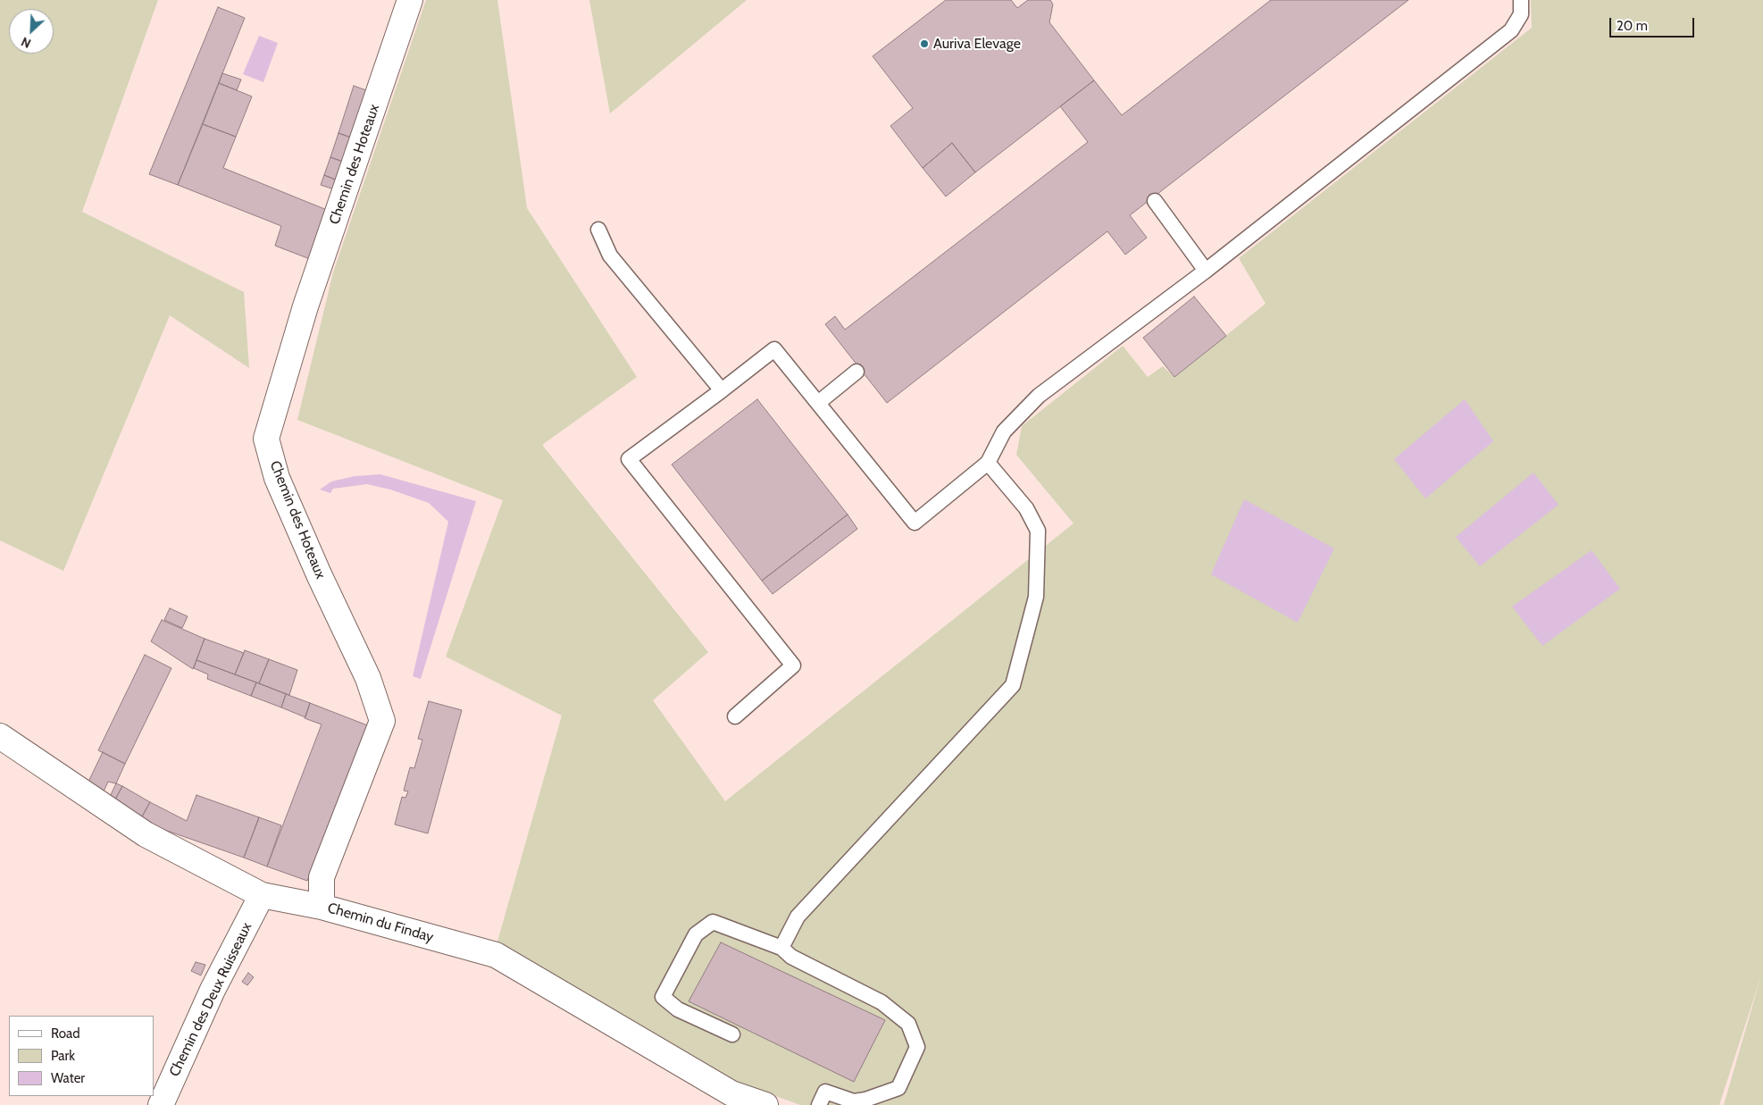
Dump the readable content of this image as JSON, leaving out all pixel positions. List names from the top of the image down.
{
  "streets": {
    "street": ["Chemin des Hoteaux", "Chemin du Finday", "Chemin des Deux Ruisseaux"]
  },
  "crossings": [
    ["Chemin des Hoteaux", "Chemin du Finday"],
    ["Chemin du Finday", "Chemin des Deux Ruisseaux"]
  ],
  "places": ["Auriva Elevage"],
  "legend": ["Road", "Park", "Water"],
  "scale_bar": "20 m",
  "north": "bottom left"
}
